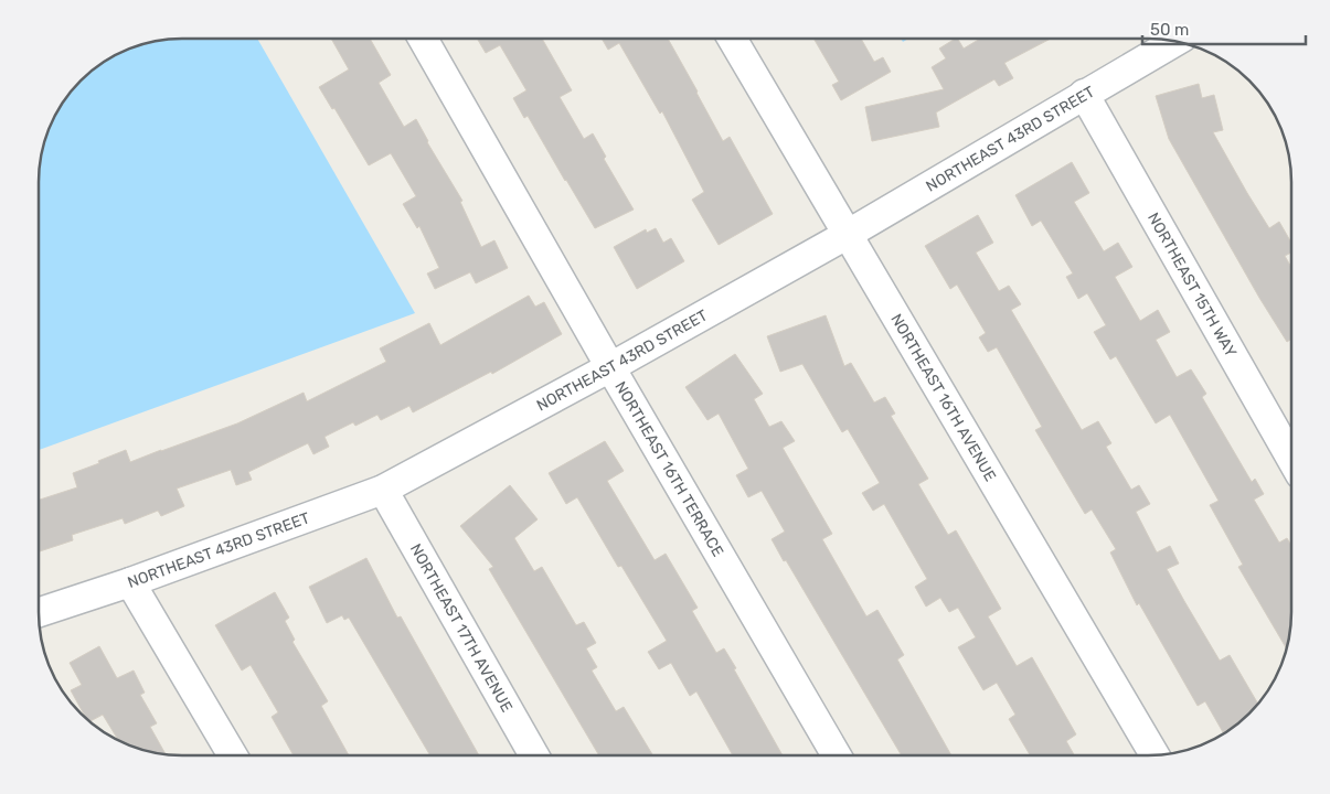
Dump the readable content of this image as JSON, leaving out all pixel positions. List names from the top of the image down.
{
  "streets": {
    "street": [
      "NORTHEAST 43RD STREET",
      "NORTHEAST 15TH WAY",
      "NORTHEAST 16TH AVENUE",
      "NORTHEAST 16TH TERRACE",
      "NORTHEAST 17TH AVENUE"
    ]
  },
  "crossings": [
    ["NORTHEAST 43RD STREET", "NORTHEAST 15TH WAY"],
    ["NORTHEAST 43RD STREET", "NORTHEAST 16TH AVENUE"],
    ["NORTHEAST 43RD STREET", "NORTHEAST 16TH TERRACE"],
    ["NORTHEAST 43RD STREET", "NORTHEAST 17TH AVENUE"]
  ],
  "scale_bar": "50 m"
}
